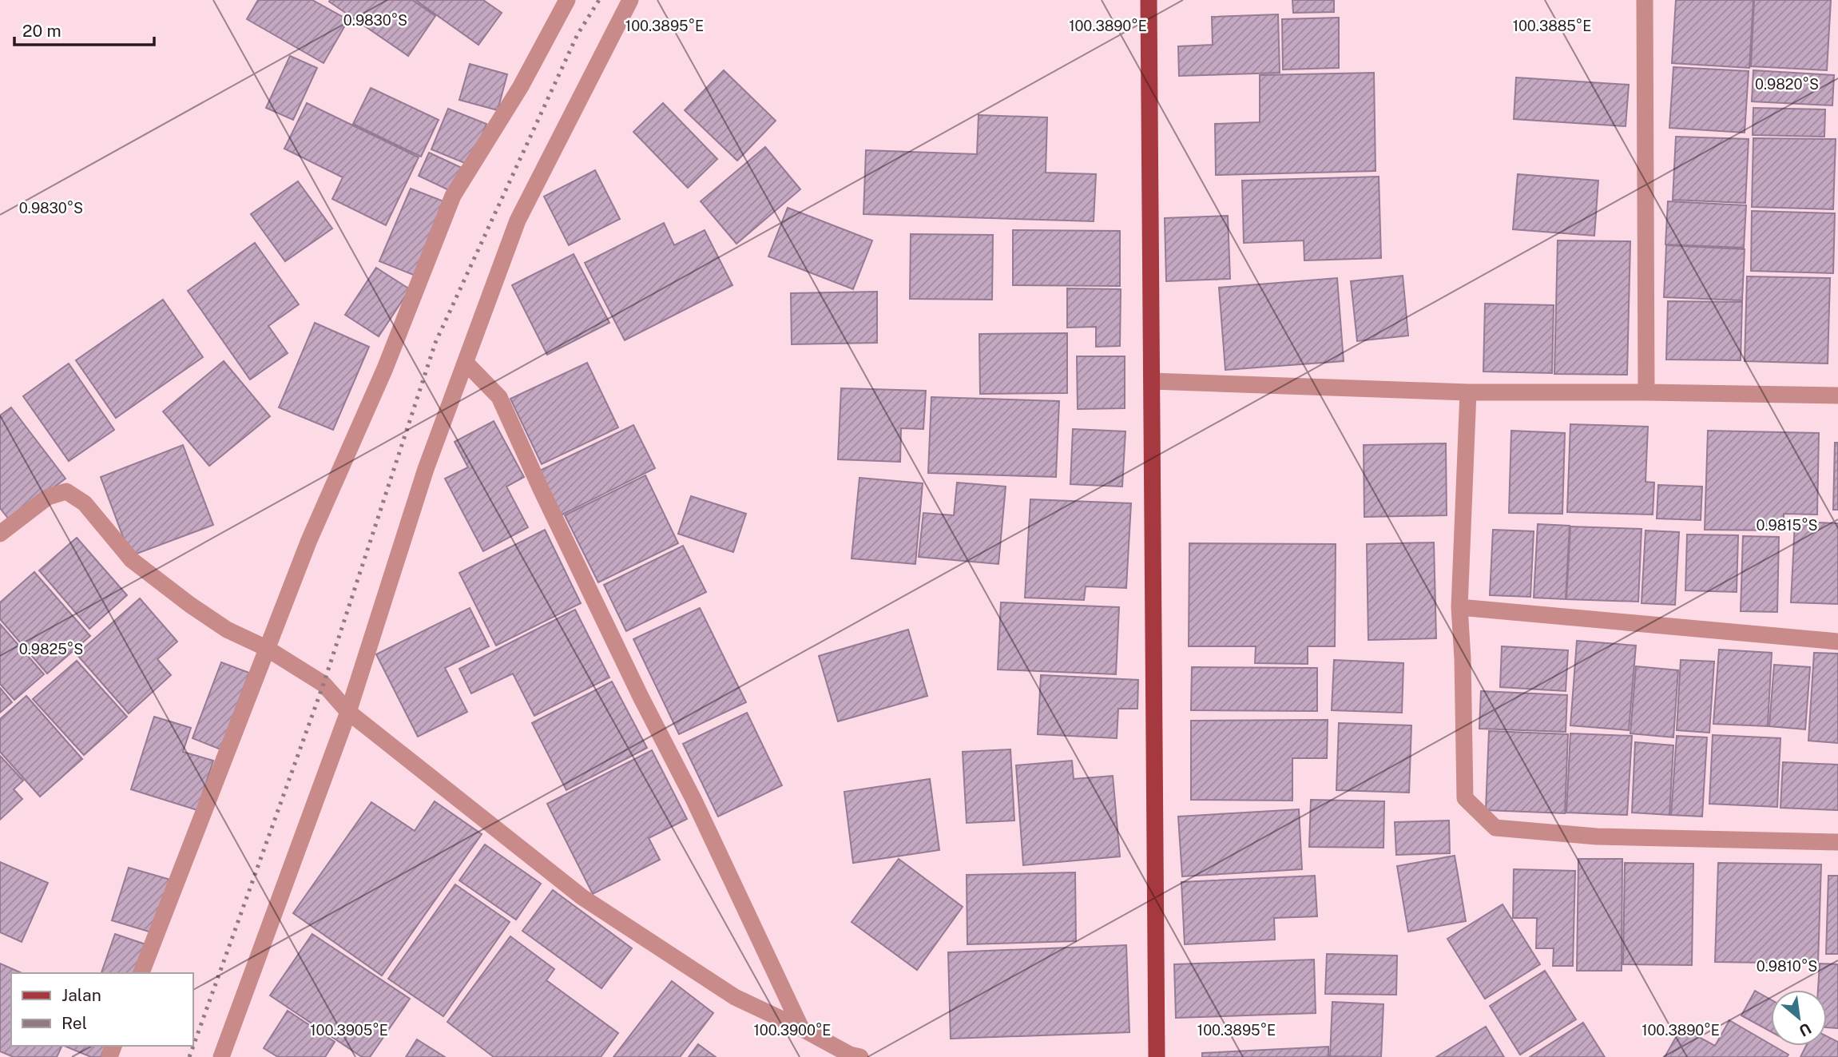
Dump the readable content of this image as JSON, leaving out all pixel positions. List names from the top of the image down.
{
  "legend": ["Jalan", "Rel"],
  "scale_bar": "20 m",
  "north": "bottom right",
  "coordinates": [
    "0.9830°S",
    "100.3895°E",
    "100.3890°E",
    "100.3885°E",
    "0.9820°S",
    "0.9815°S",
    "0.9825°S",
    "0.9810°S",
    "100.3905°E",
    "100.3900°E"
  ]
}
